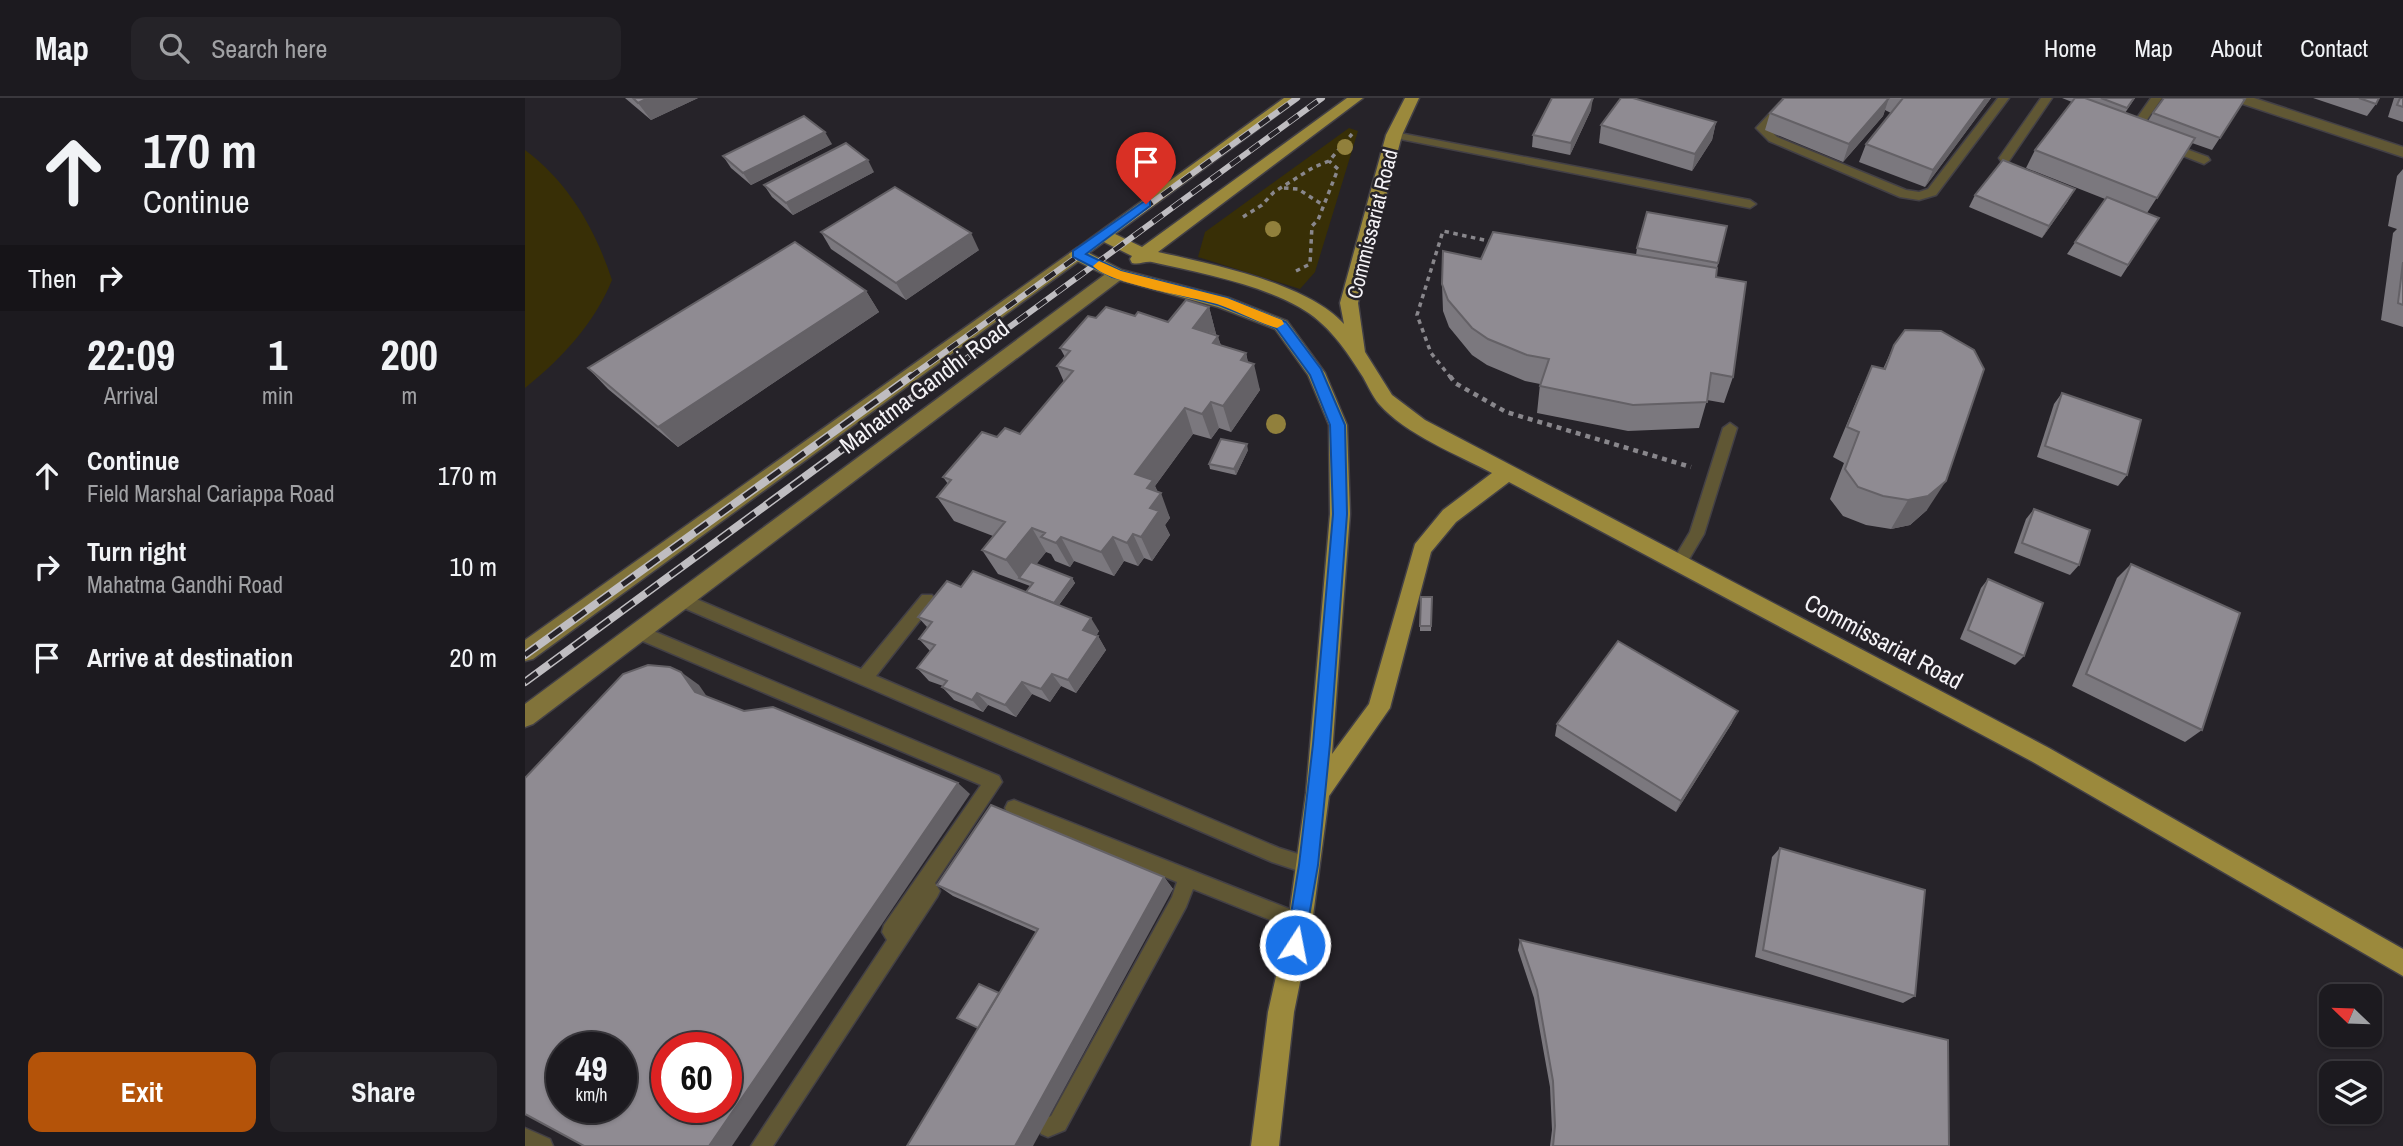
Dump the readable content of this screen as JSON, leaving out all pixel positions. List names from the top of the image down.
{
  "streets": {
    "main road": ["Commissariat Road", "Mahatma Gandhi Road"]
  },
  "crossings": [
    ["Commissariat Road", "Mahatma Gandhi Road"]
  ],
  "north": "top left",
  "page": {
    "header": "Map",
    "search": "Search here",
    "nav": [
      "Home",
      "Map",
      "About",
      "Contact"
    ],
    "turn": ["170 m", "Continue"],
    "then": "Then",
    "eta": [
      "22:09",
      "Arrival",
      "1",
      "min",
      "200",
      "m"
    ],
    "list": [
      {
        "name": "Continue",
        "note": "Field Marshal Cariappa Road",
        "value": "170 m"
      },
      {
        "name": "Turn right",
        "note": "Mahatma Gandhi Road",
        "value": "10 m"
      },
      {
        "name": "Arrive at destination",
        "value": "20 m"
      }
    ],
    "speed": "49 km/h",
    "limit": "60",
    "buttons": ["Exit", "Share"]
  }
}
